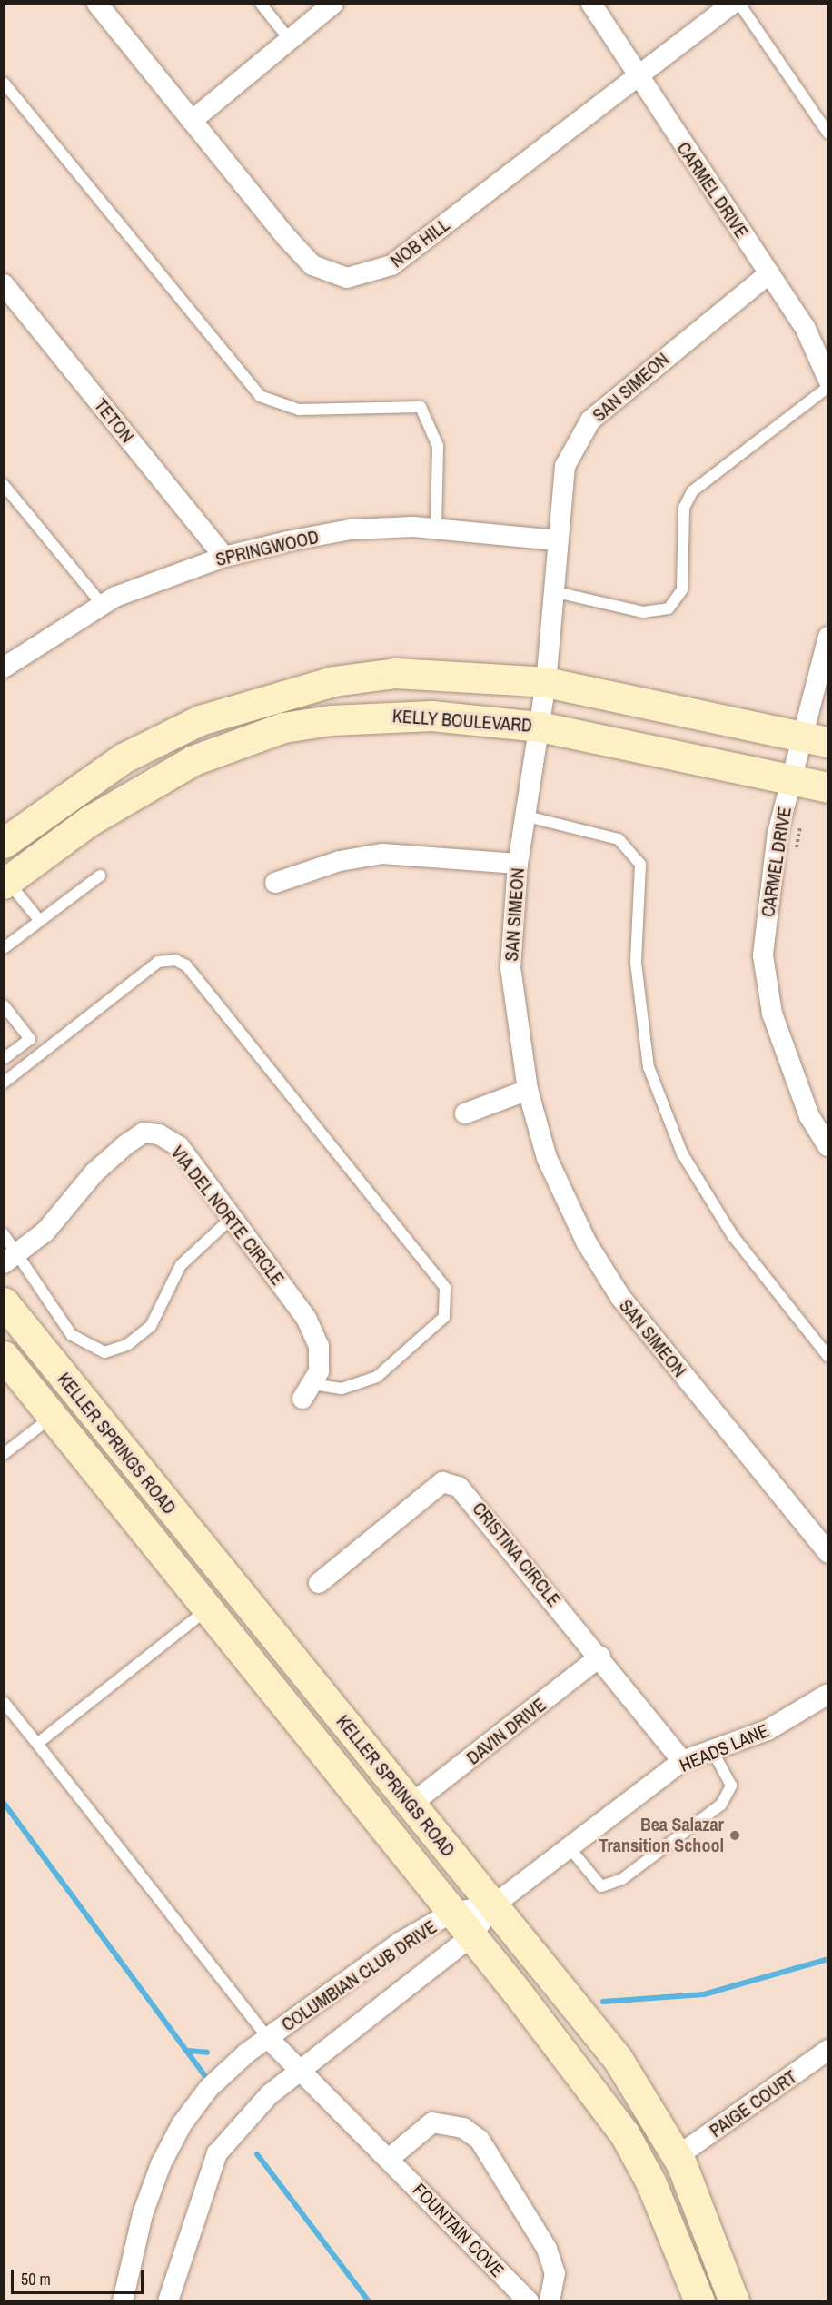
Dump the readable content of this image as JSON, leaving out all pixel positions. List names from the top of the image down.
{
  "streets": {
    "main road": ["KELLY BOULEVARD", "KELLER SPRINGS ROAD"],
    "street": [
      "CARMEL DRIVE",
      "NOB HILL",
      "SAN SIMEON",
      "TETON",
      "SPRINGWOOD",
      "VIA DEL NORTE CIRCLE",
      "CRISTINA CIRCLE",
      "DAVIN DRIVE",
      "HEADS LANE",
      "COLUMBIAN CLUB DRIVE",
      "PAIGE COURT",
      "FOUNTAIN COVE"
    ]
  },
  "crossings": [
    ["CARMEL DRIVE", "NOB HILL"],
    ["CARMEL DRIVE", "SAN SIMEON"],
    ["CARMEL DRIVE", "KELLY BOULEVARD"],
    ["SAN SIMEON", "SPRINGWOOD"],
    ["SAN SIMEON", "KELLY BOULEVARD"],
    ["TETON", "SPRINGWOOD"],
    ["KELLER SPRINGS ROAD", "DAVIN DRIVE"],
    ["KELLER SPRINGS ROAD", "HEADS LANE"],
    ["KELLER SPRINGS ROAD", "COLUMBIAN CLUB DRIVE"],
    ["KELLER SPRINGS ROAD", "PAIGE COURT"],
    ["CRISTINA CIRCLE", "DAVIN DRIVE"],
    ["CRISTINA CIRCLE", "HEADS LANE"],
    ["HEADS LANE", "COLUMBIAN CLUB DRIVE"],
    ["COLUMBIAN CLUB DRIVE", "FOUNTAIN COVE"]
  ],
  "places": ["Bea Salazar Transition School"],
  "scale_bar": "50 m"
}
